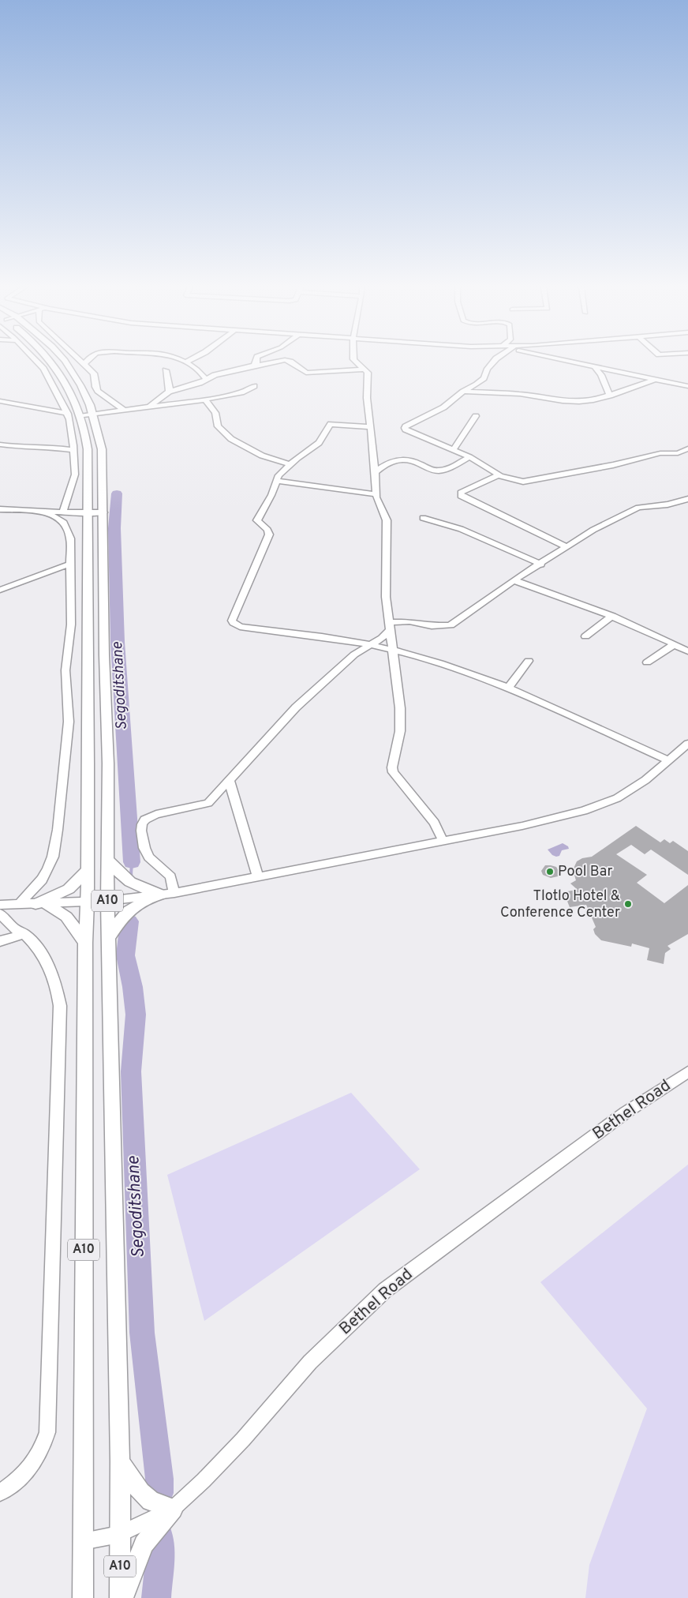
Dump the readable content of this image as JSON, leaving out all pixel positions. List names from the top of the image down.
{
  "streets": {
    "main road": ["A10"],
    "street": ["Bethel Road"]
  },
  "crossings": [
    ["A10", "Bethel Road"]
  ],
  "water": ["Segoditshane"],
  "places": ["Pool Bar", "Tlotlo Hotel & Conference Center"]
}
